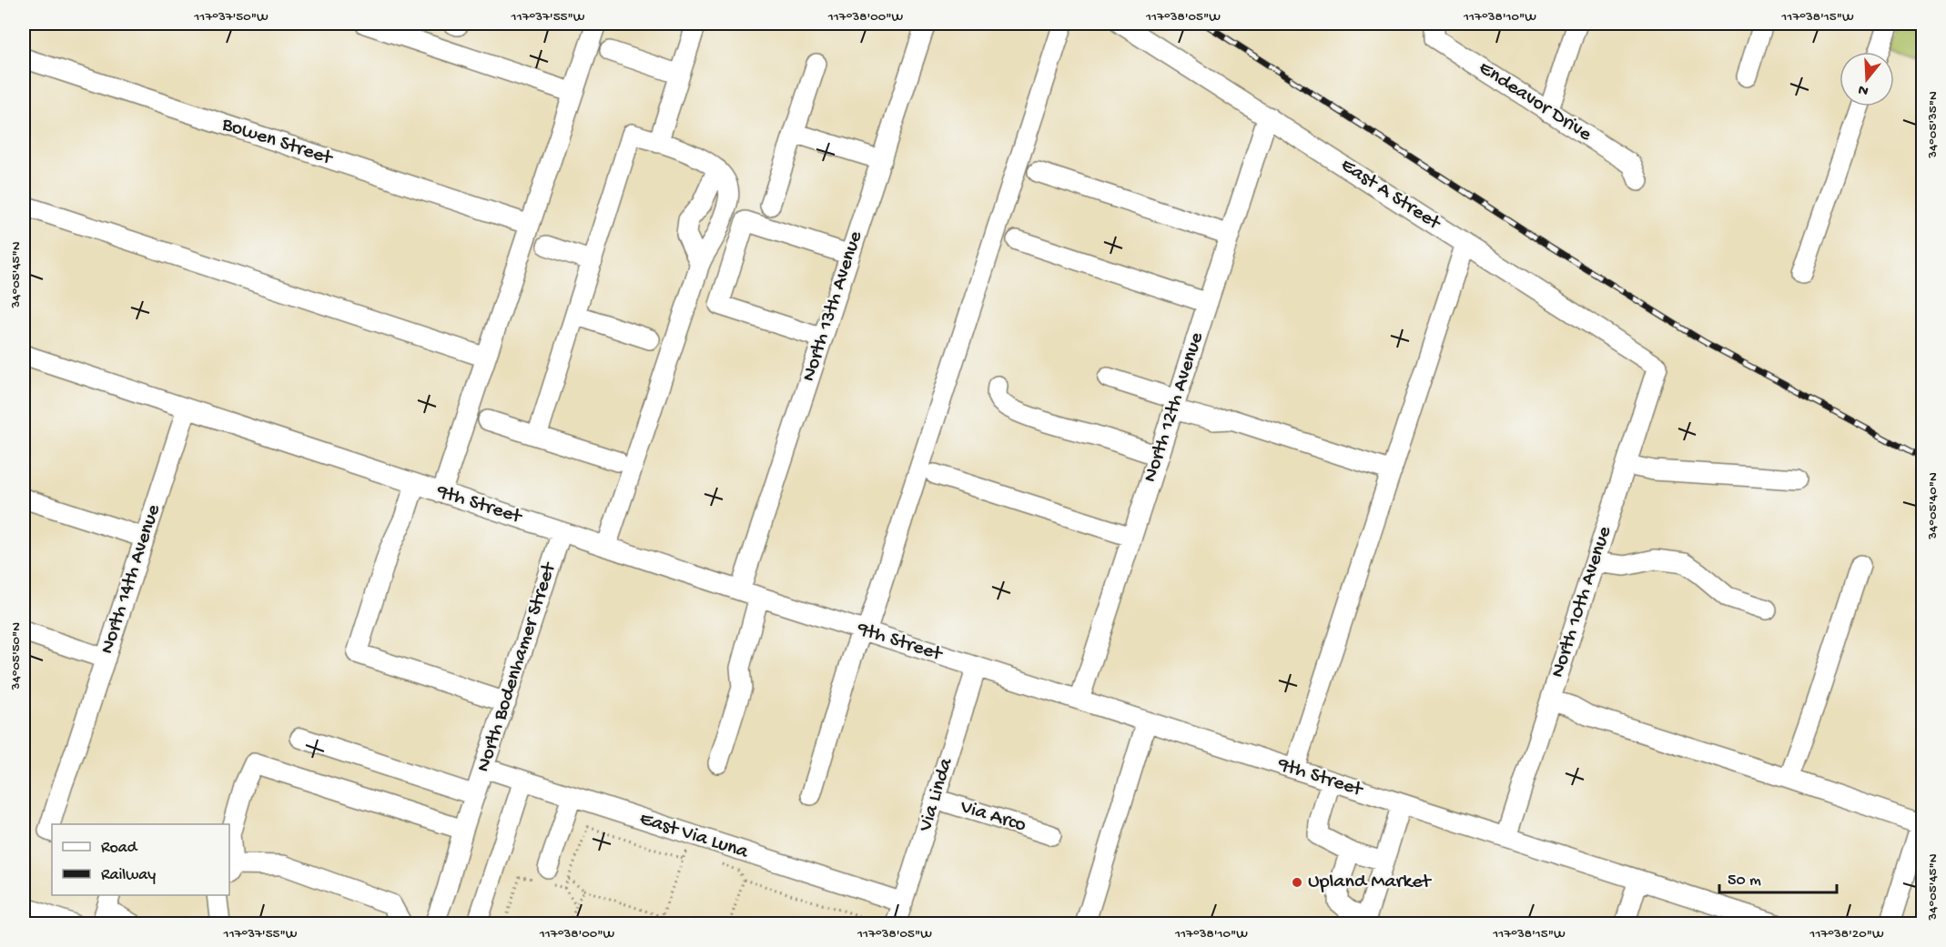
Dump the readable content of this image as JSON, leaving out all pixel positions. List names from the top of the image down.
{
  "streets": {
    "street": [
      "Endeavor Drive",
      "Bowen Street",
      "East A Street",
      "North 13th Avenue",
      "North 12th Avenue",
      "9th Street",
      "North 14th Avenue",
      "North 10th Avenue",
      "North Bodenhamer Street",
      "Via Linda",
      "Via Arco",
      "East Via Luna"
    ]
  },
  "crossings": [
    ["East A Street", "North 12th Avenue"],
    ["East A Street", "North 10th Avenue"],
    ["North 13th Avenue", "9th Street"],
    ["North 12th Avenue", "9th Street"],
    ["9th Street", "North 14th Avenue"],
    ["9th Street", "North 10th Avenue"],
    ["9th Street", "North Bodenhamer Street"],
    ["9th Street", "Via Linda"],
    ["North Bodenhamer Street", "East Via Luna"],
    ["Via Linda", "Via Arco"],
    ["Via Linda", "East Via Luna"]
  ],
  "places": ["Upland Market"],
  "legend": ["Road", "Railway"],
  "scale_bar": "50 m",
  "north": "bottom",
  "coordinates": [
    "117°37'50\"W",
    "117°37'55\"W",
    "117°38'00\"W",
    "117°38'05\"W",
    "117°38'10\"W",
    "117°38'15\"W",
    "34°05'35\"N",
    "34°05'45\"N",
    "34°05'40\"N",
    "34°05'50\"N",
    "117°38'20\"W"
  ]
}
